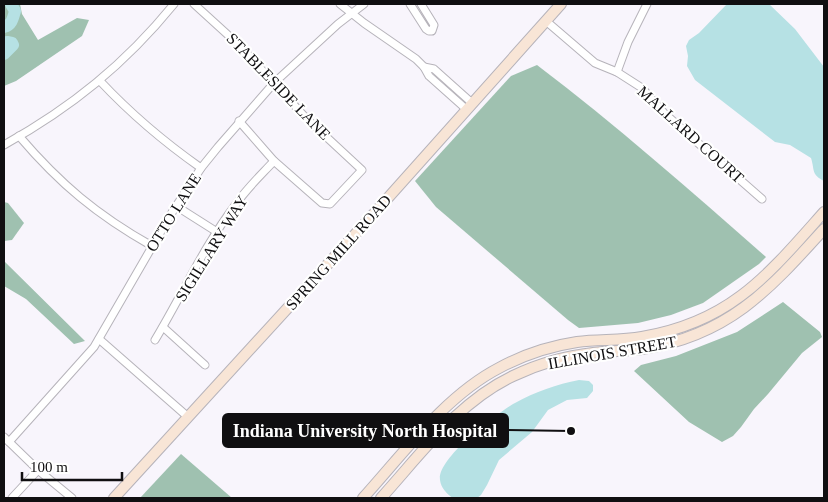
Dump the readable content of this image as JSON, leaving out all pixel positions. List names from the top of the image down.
{
  "streets": {
    "street": [
      "STABLESIDE LANE",
      "MALLARD COURT",
      "OTTO LANE",
      "SIGILLARY WAY",
      "SPRING MILL ROAD",
      "ILLINOIS STREET"
    ]
  },
  "crossings": [
    ["STABLESIDE LANE", "OTTO LANE"],
    ["STABLESIDE LANE", "SIGILLARY WAY"],
    ["MALLARD COURT", "SPRING MILL ROAD"]
  ],
  "places": ["Indiana University North Hospital"],
  "scale_bar": "100 m"
}
